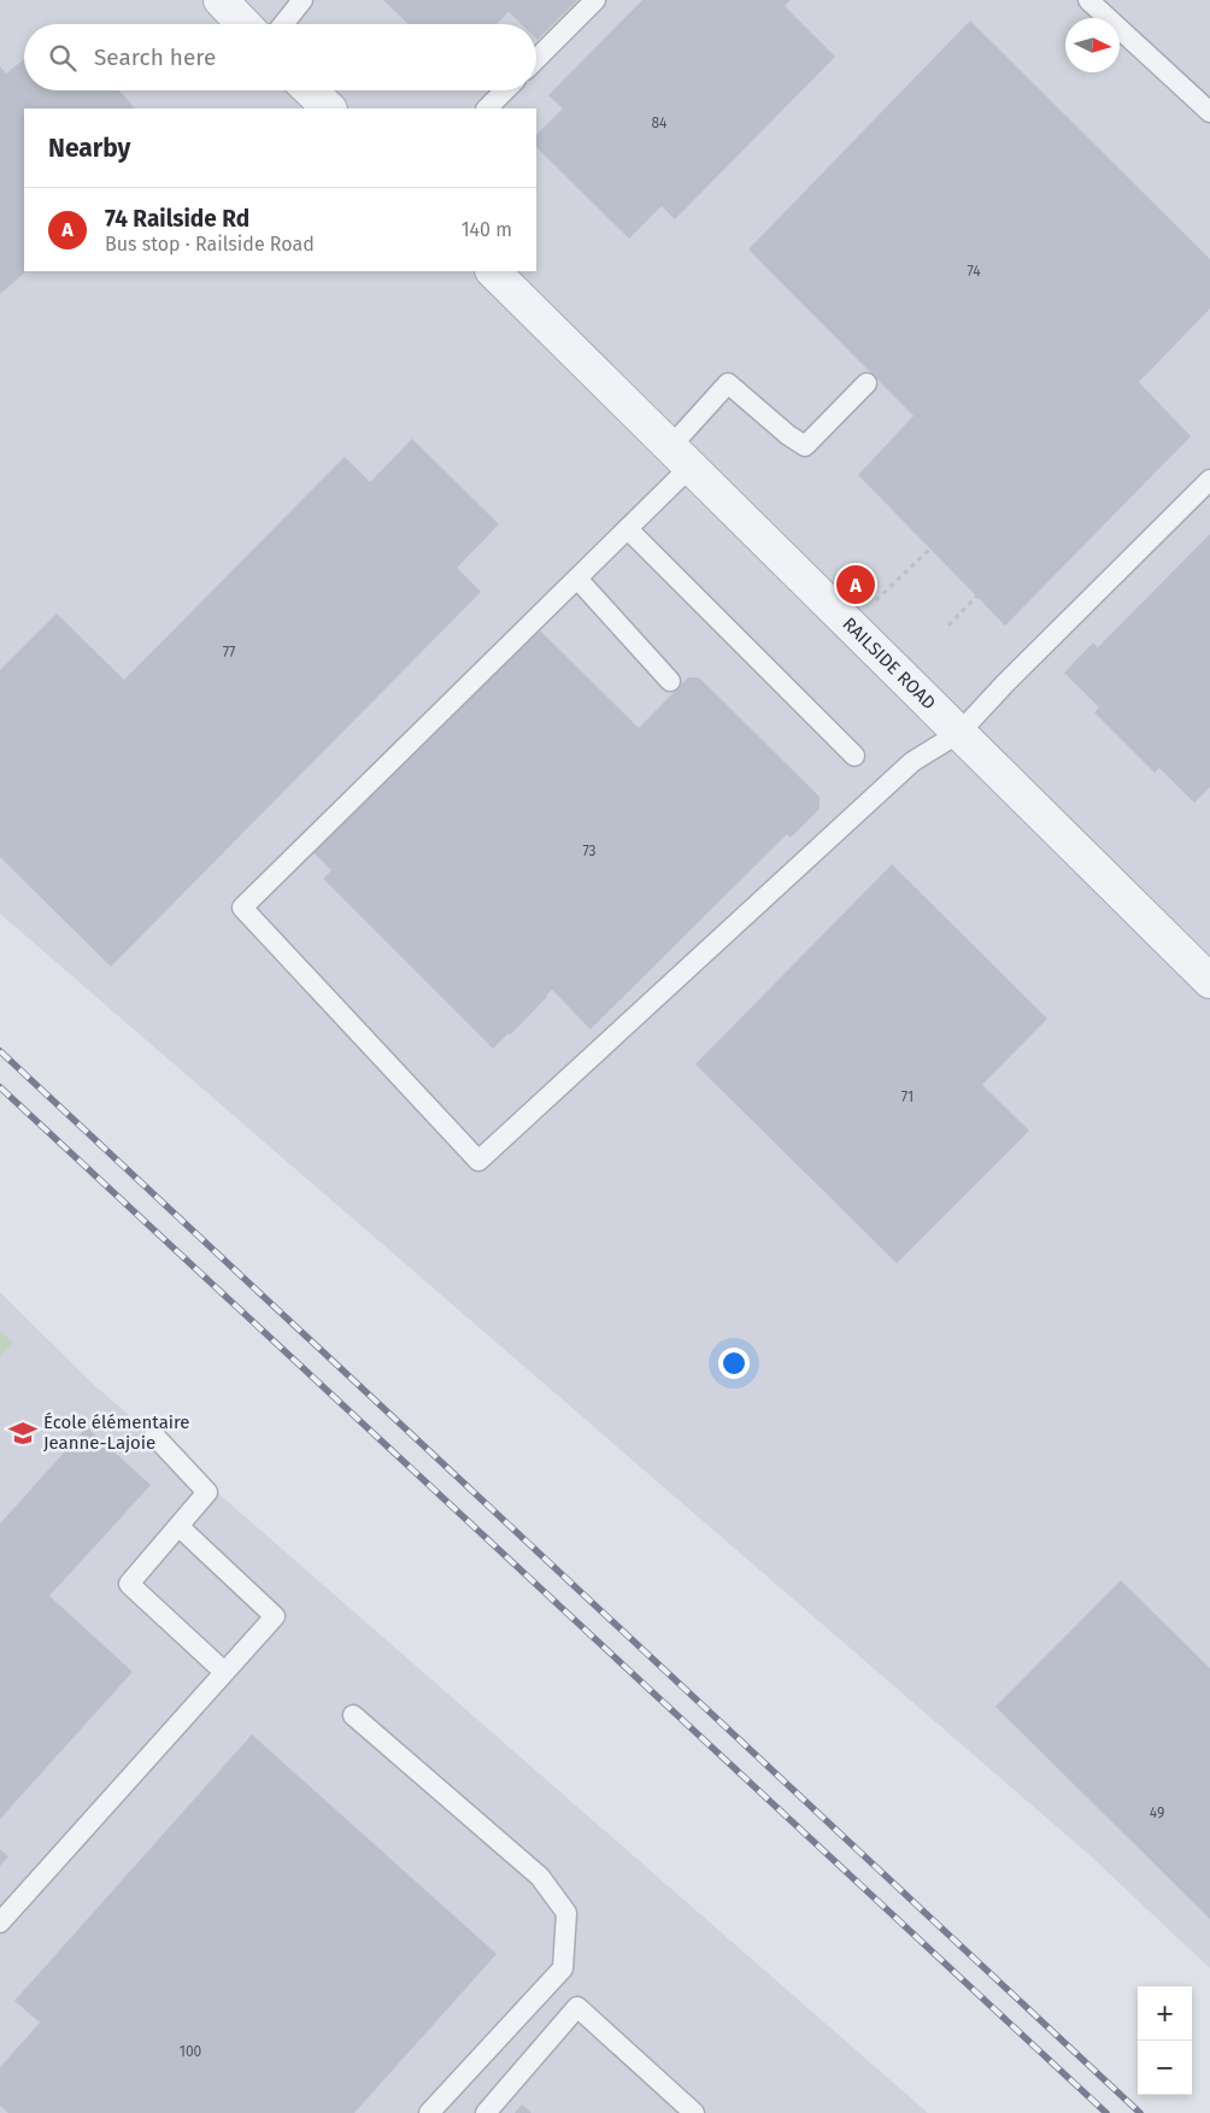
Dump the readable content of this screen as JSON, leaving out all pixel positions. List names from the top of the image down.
{
  "streets": {
    "street": ["RAILSIDE ROAD"]
  },
  "places": {
    "school or university": ["École élémentaire Jeanne-Lajoie"]
  },
  "house_numbers": [
    "84",
    "74",
    "77",
    "73",
    "71",
    "49",
    "100"
  ],
  "north": "right",
  "page": {
    "search": "Search here",
    "heading": "Nearby",
    "list": [
      {
        "mark": "A",
        "name": "74 Railside Rd",
        "note": "Bus stop · Railside Road",
        "value": "140 m"
      }
    ],
    "pins": "A",
    "map_buttons": ["+", "−"]
  }
}
